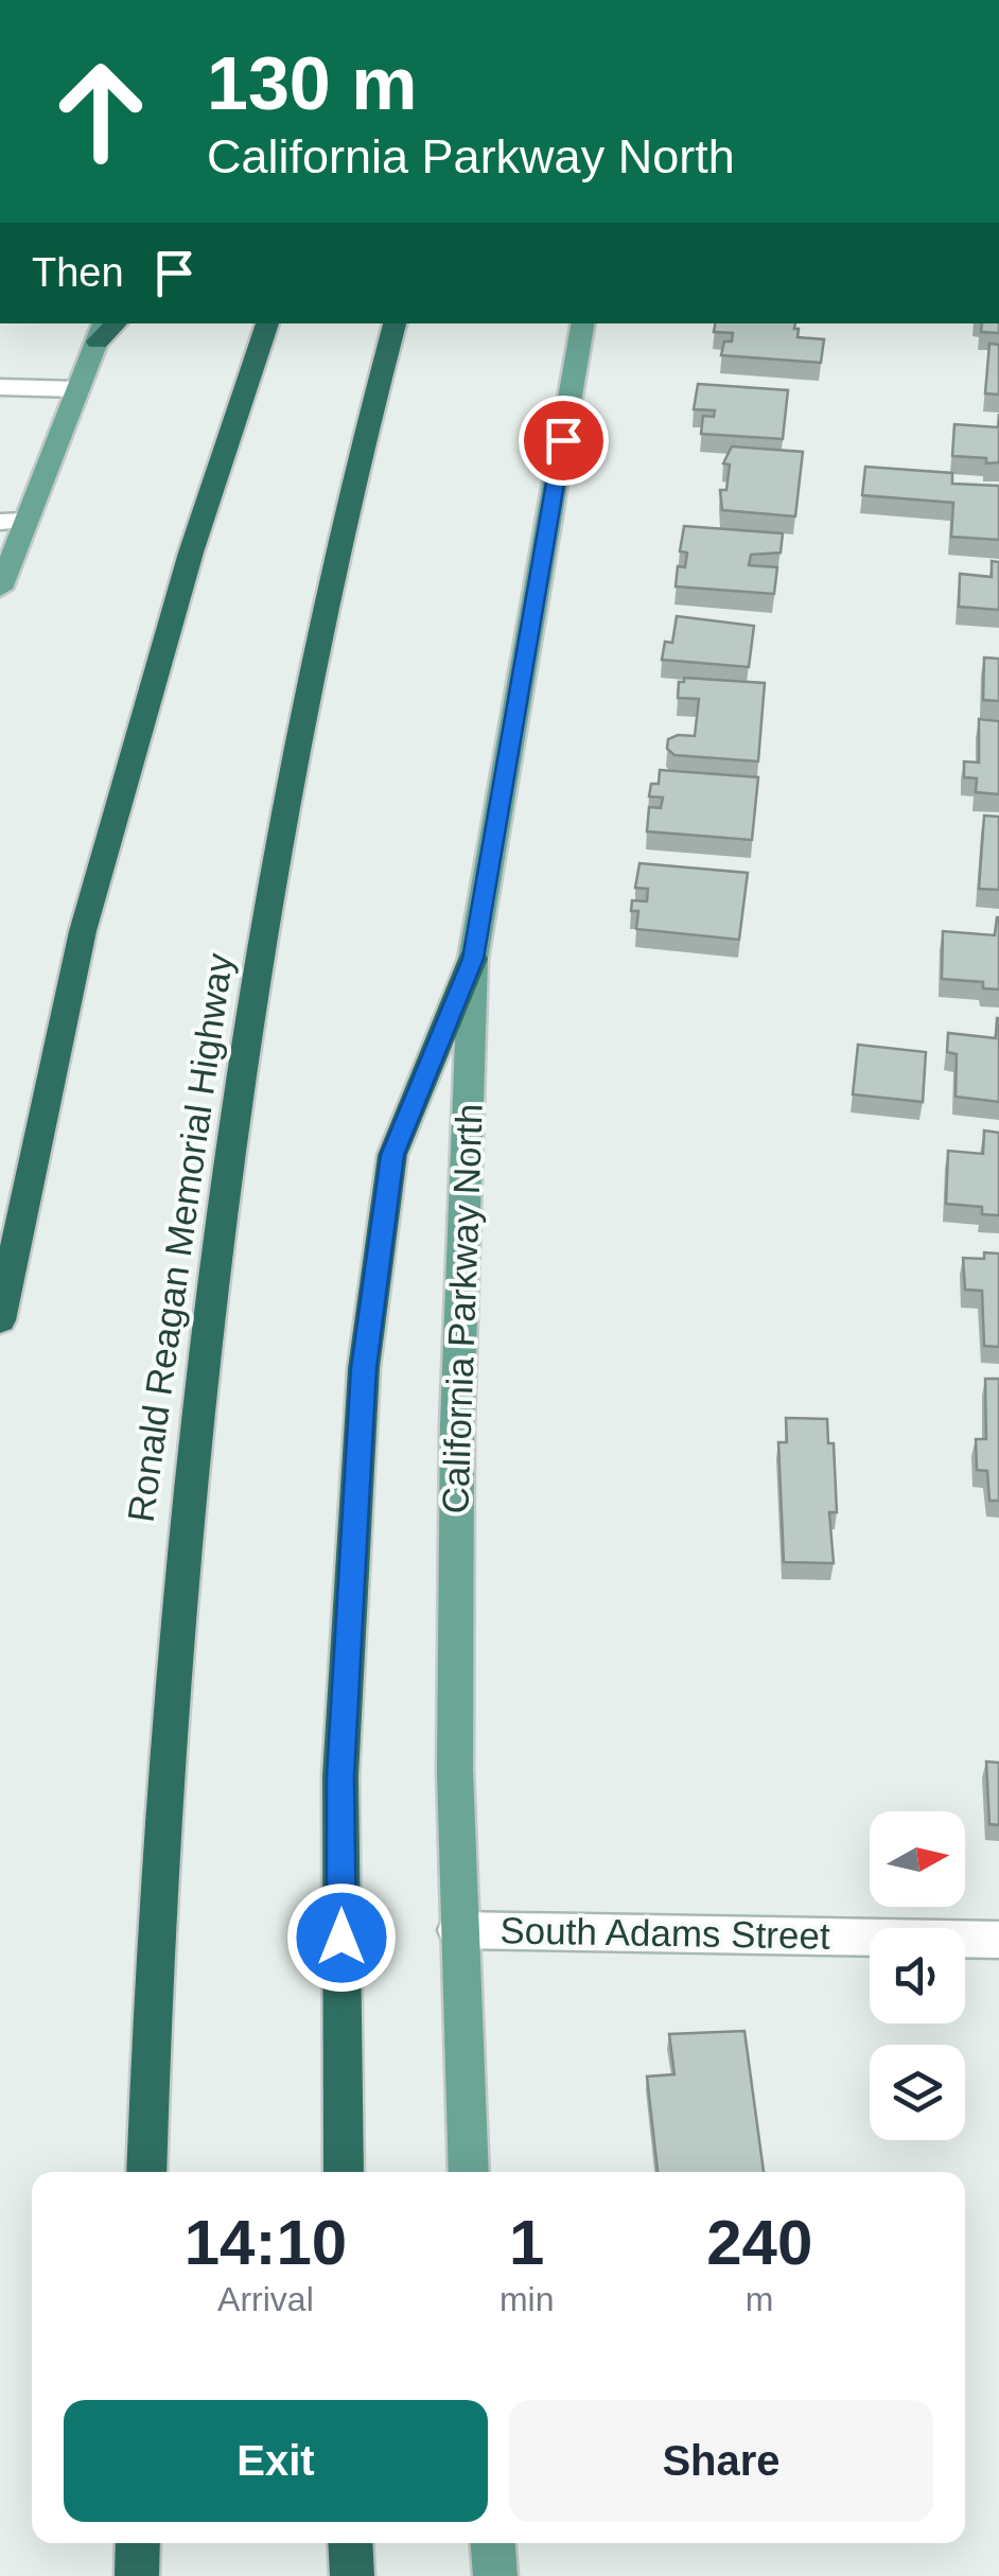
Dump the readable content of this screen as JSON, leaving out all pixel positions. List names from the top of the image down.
{
  "streets": {
    "highway": ["Ronald Reagan Memorial Highway"],
    "main road": ["California Parkway North"],
    "street": ["South Adams Street"]
  },
  "crossings": [
    ["California Parkway North", "South Adams Street"]
  ],
  "north": "right",
  "page": {
    "turn": ["130 m", "California Parkway North"],
    "then": "Then",
    "eta": [
      "14:10",
      "Arrival",
      "1",
      "min",
      "240",
      "m"
    ],
    "buttons": ["Exit", "Share"]
  }
}
